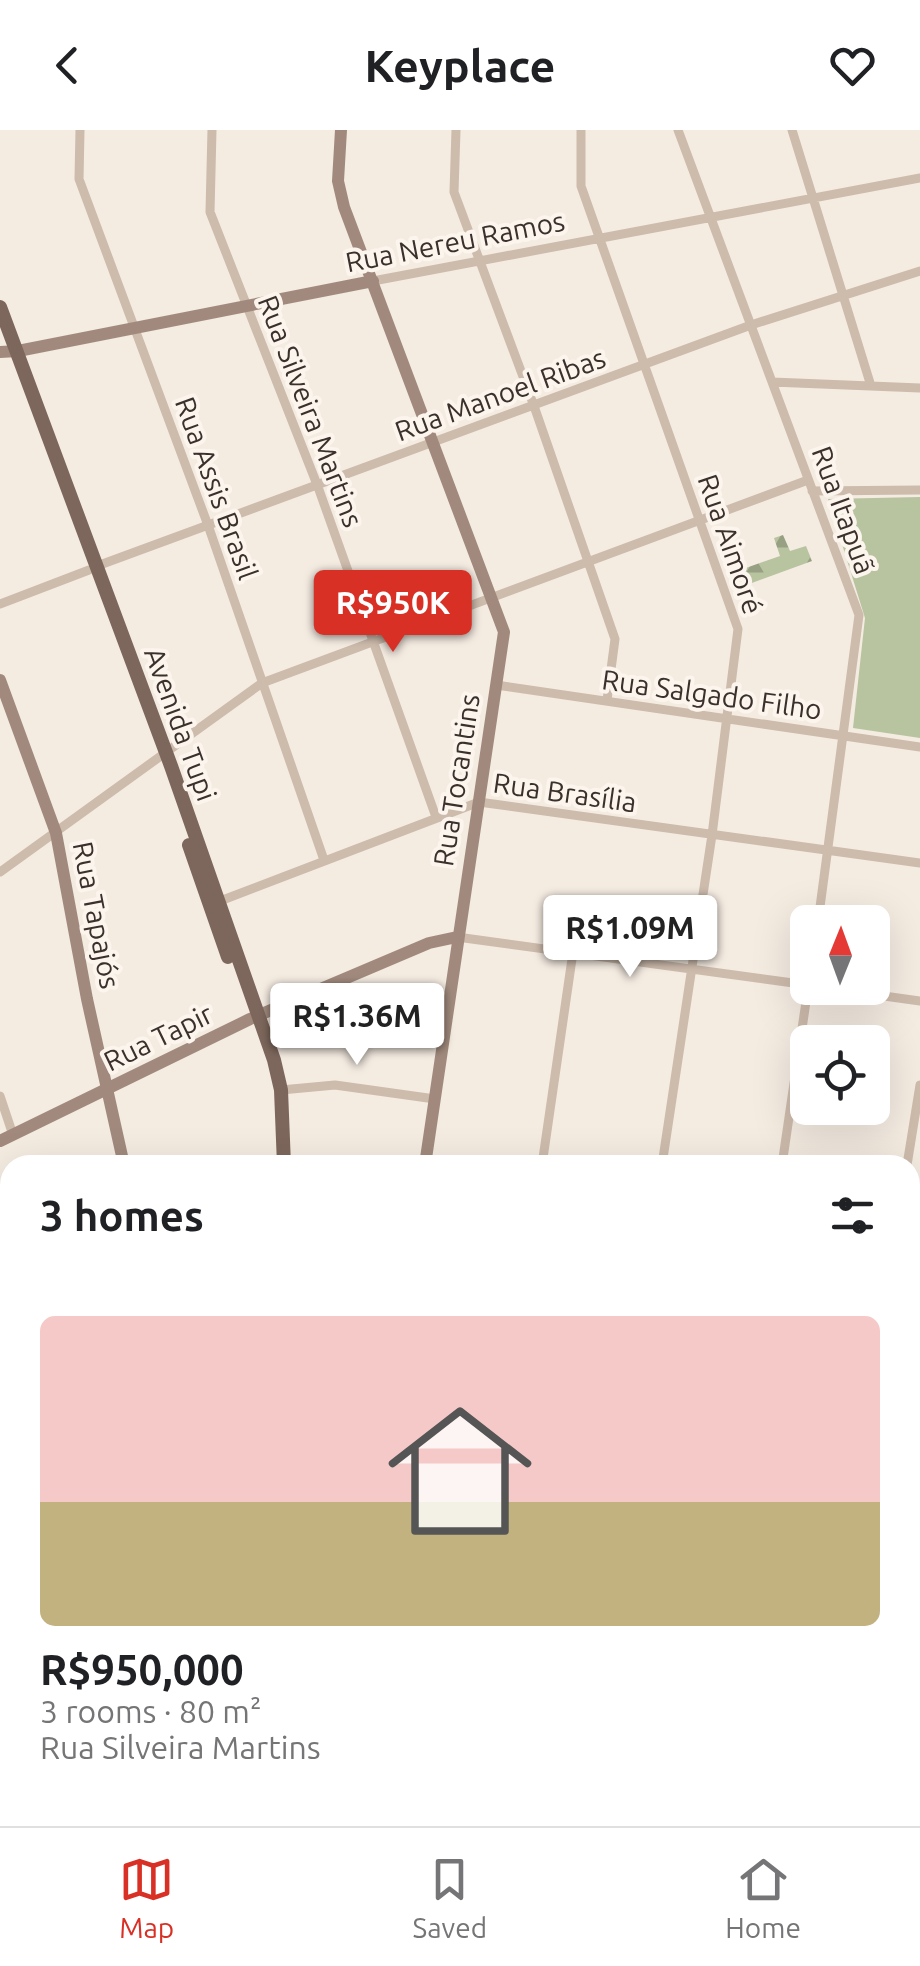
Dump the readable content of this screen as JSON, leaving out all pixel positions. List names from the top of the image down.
{
  "streets": {
    "main road": ["Avenida Tupi"],
    "street": [
      "Rua Nereu Ramos",
      "Rua Manoel Ribas",
      "Rua Silveira Martins",
      "Rua Assis Brasil",
      "Rua Itapuã",
      "Rua Aimoré",
      "Rua Salgado Filho",
      "Rua Tocantins",
      "Rua Brasília",
      "Rua Tapajós",
      "Rua Tapir"
    ]
  },
  "crossings": [
    ["Rua Nereu Ramos", "Rua Silveira Martins"],
    ["Rua Nereu Ramos", "Rua Assis Brasil"],
    ["Rua Nereu Ramos", "Rua Itapuã"],
    ["Rua Nereu Ramos", "Rua Aimoré"],
    ["Rua Nereu Ramos", "Avenida Tupi"],
    ["Rua Nereu Ramos", "Rua Tocantins"],
    ["Rua Manoel Ribas", "Rua Silveira Martins"],
    ["Rua Manoel Ribas", "Rua Assis Brasil"],
    ["Rua Manoel Ribas", "Rua Itapuã"],
    ["Rua Manoel Ribas", "Rua Aimoré"],
    ["Rua Manoel Ribas", "Avenida Tupi"],
    ["Rua Manoel Ribas", "Rua Tocantins"],
    ["Rua Silveira Martins", "Rua Brasília"],
    ["Rua Assis Brasil", "Rua Brasília"],
    ["Rua Itapuã", "Rua Salgado Filho"],
    ["Rua Itapuã", "Rua Brasília"],
    ["Rua Aimoré", "Rua Salgado Filho"],
    ["Rua Aimoré", "Rua Brasília"],
    ["Rua Aimoré", "Rua Tapir"],
    ["Rua Salgado Filho", "Rua Tocantins"],
    ["Avenida Tupi", "Rua Brasília"],
    ["Avenida Tupi", "Rua Tapir"],
    ["Rua Tocantins", "Rua Brasília"],
    ["Rua Tocantins", "Rua Tapir"],
    ["Rua Tapajós", "Rua Tapir"]
  ],
  "north": "top",
  "page": {
    "header": "Keyplace",
    "price": ["R$950K", "R$1.09M", "R$1.36M"],
    "heading": "3 homes",
    "list": [
      {
        "name": "R$950,000",
        "note": "3 rooms · 80 m² · Rua Silveira Martins"
      }
    ],
    "tabs": ["Map", "Saved", "Home"]
  }
}
